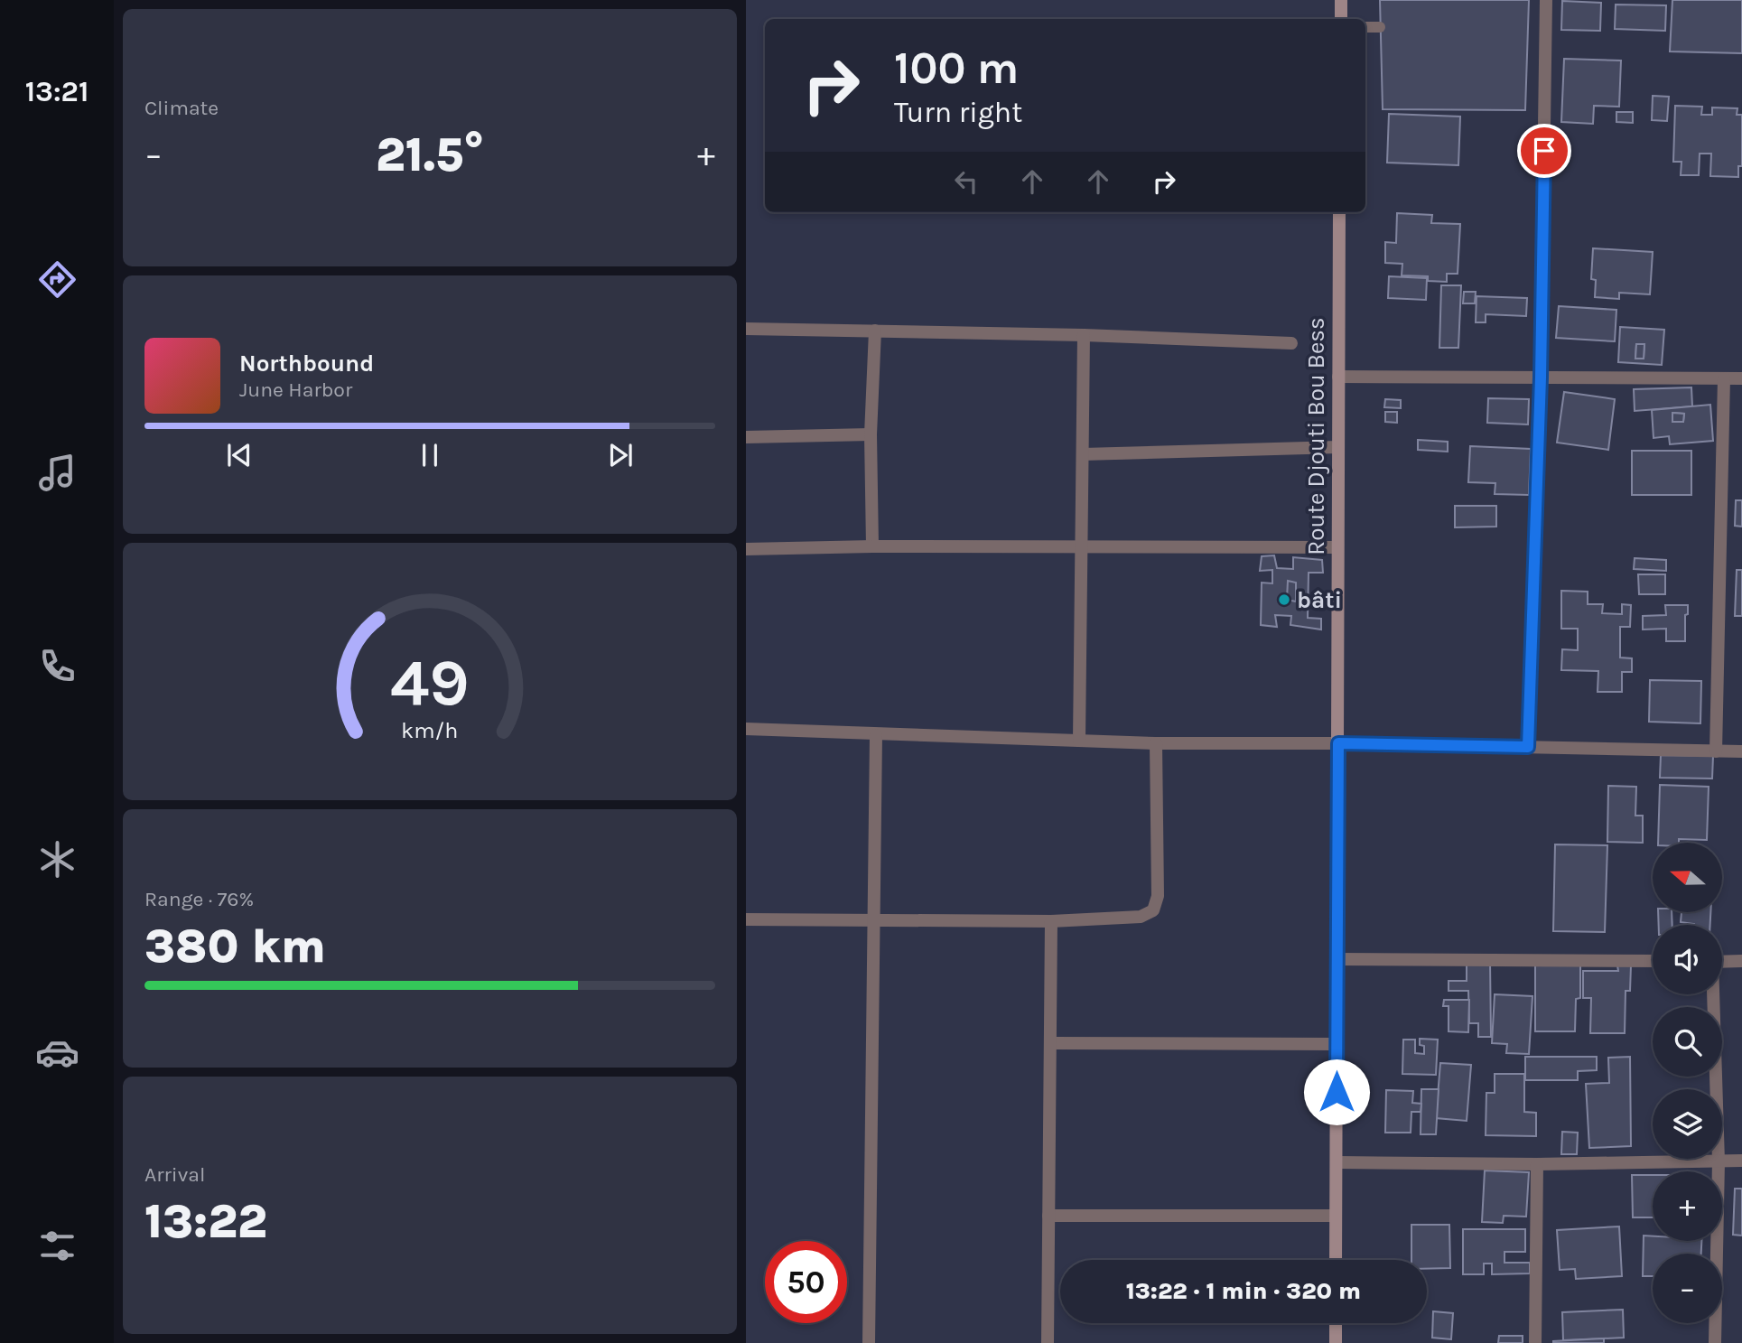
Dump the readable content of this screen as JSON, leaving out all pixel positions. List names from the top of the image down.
{
  "streets": {
    "main road": ["Route Djouti Bou Bess"]
  },
  "places": ["bâti"],
  "north": "left",
  "page": {
    "tabs": "13:21",
    "tile": [
      "Climate",
      ["Range · 76%", "380 km"],
      ["Arrival", "13:22"]
    ],
    "turn": ["100 m", "Turn right"],
    "heat": ["−", "21.5°", "+"],
    "song": ["Northbound", "June Harbor"],
    "map_buttons": ["+", "−"],
    "limit": "50",
    "trip": "13:22 · 1 min · 320 m",
    "gauge": ["49", "km/h"]
  }
}
